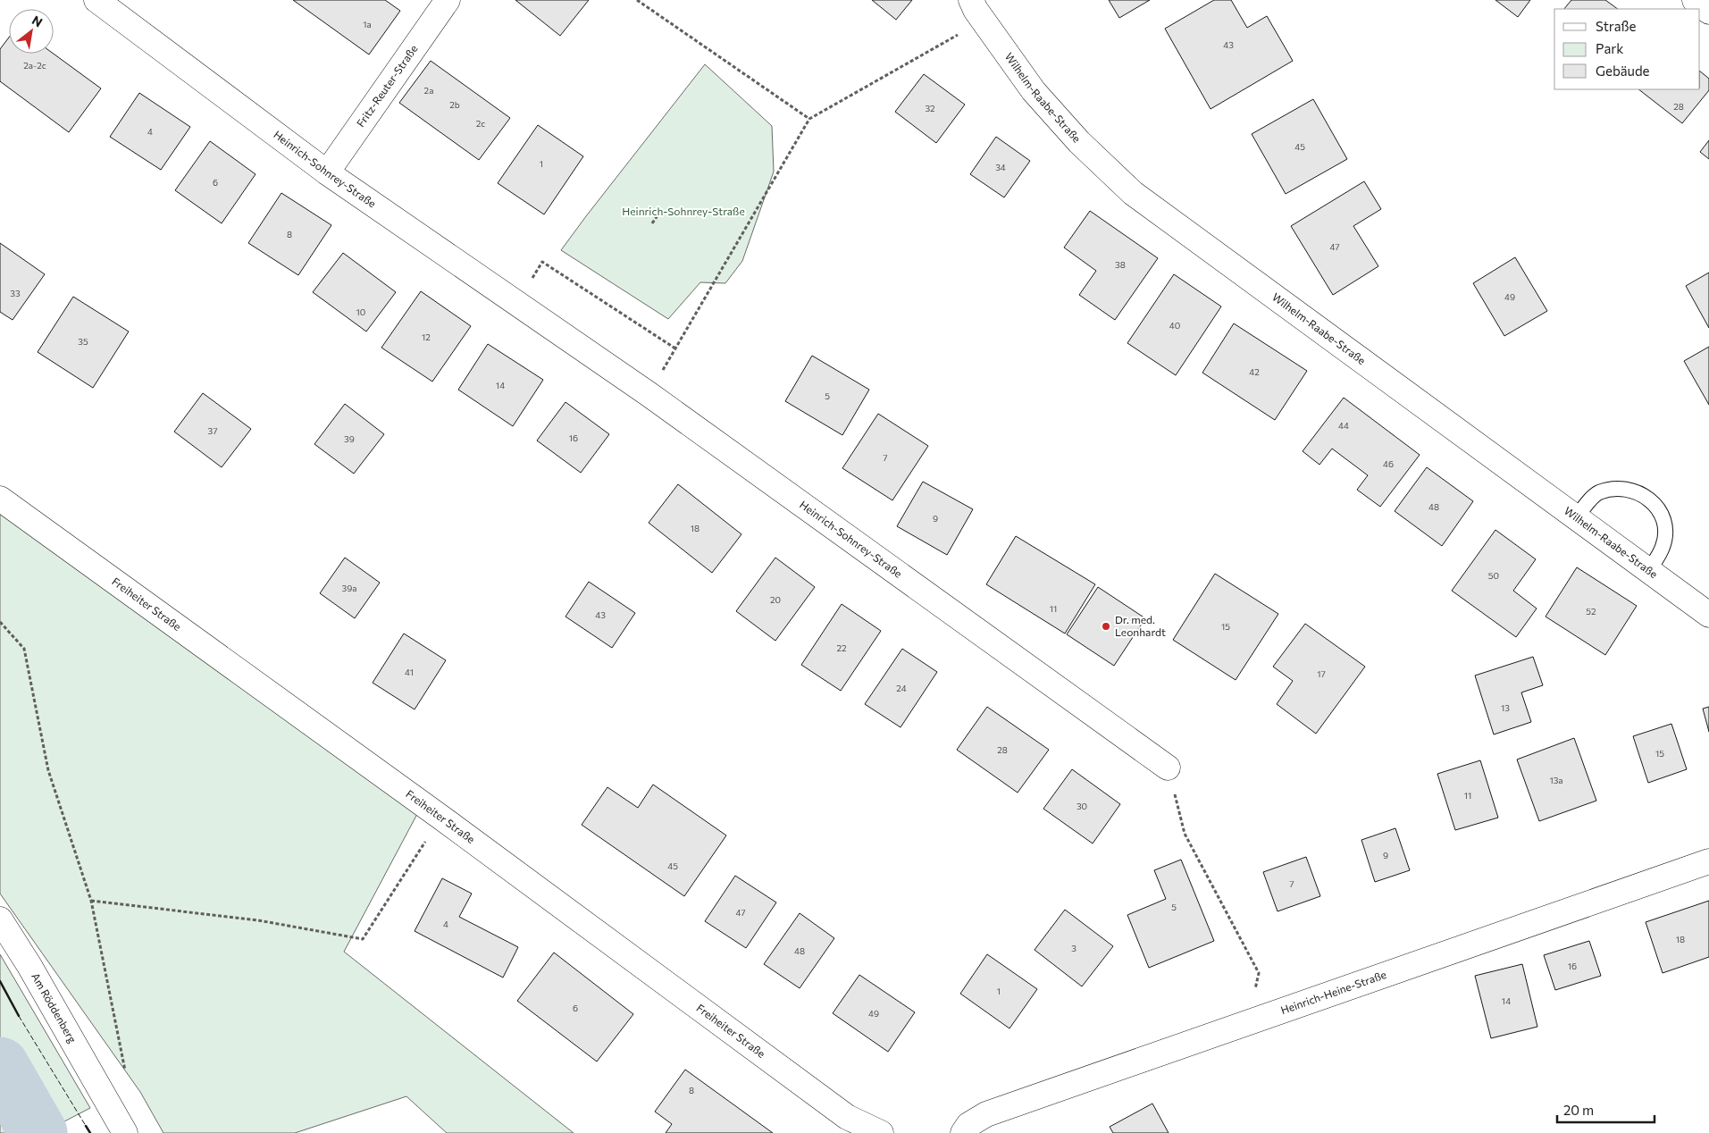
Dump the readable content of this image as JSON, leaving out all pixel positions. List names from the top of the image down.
{
  "streets": {
    "street": [
      "Fritz-Reuter-Straße",
      "Wilhelm-Raabe-Straße",
      "Heinrich-Sohnrey-Straße",
      "Freiheiter Straße",
      "Heinrich-Heine-Straße",
      "Am Röddenberg"
    ]
  },
  "crossings": [
    ["Fritz-Reuter-Straße", "Heinrich-Sohnrey-Straße"]
  ],
  "parks": ["Heinrich-Sohnrey-Straße"],
  "places": ["Dr. med. Leonhardt"],
  "house_numbers": [
    "1a",
    "43",
    "2a-2c",
    "2a",
    "2b",
    "28",
    "32",
    "2c",
    "4",
    "45",
    "1",
    "34",
    "6",
    "8",
    "47",
    "38",
    "33",
    "49",
    "10",
    "40",
    "12",
    "35",
    "42",
    "14",
    "5",
    "44",
    "37",
    "16",
    "39",
    "7",
    "46",
    "48",
    "9",
    "18",
    "50",
    "39a",
    "20",
    "11",
    "52",
    "43",
    "15",
    "22",
    "41",
    "17",
    "24",
    "13",
    "28",
    "15",
    "13a",
    "11",
    "30",
    "9",
    "45",
    "7",
    "5",
    "47",
    "4",
    "18",
    "3",
    "48",
    "16",
    "1",
    "14",
    "6",
    "49",
    "8"
  ],
  "legend": ["Straße", "Park", "Gebäude"],
  "scale_bar": "20 m",
  "north": "top right"
}
